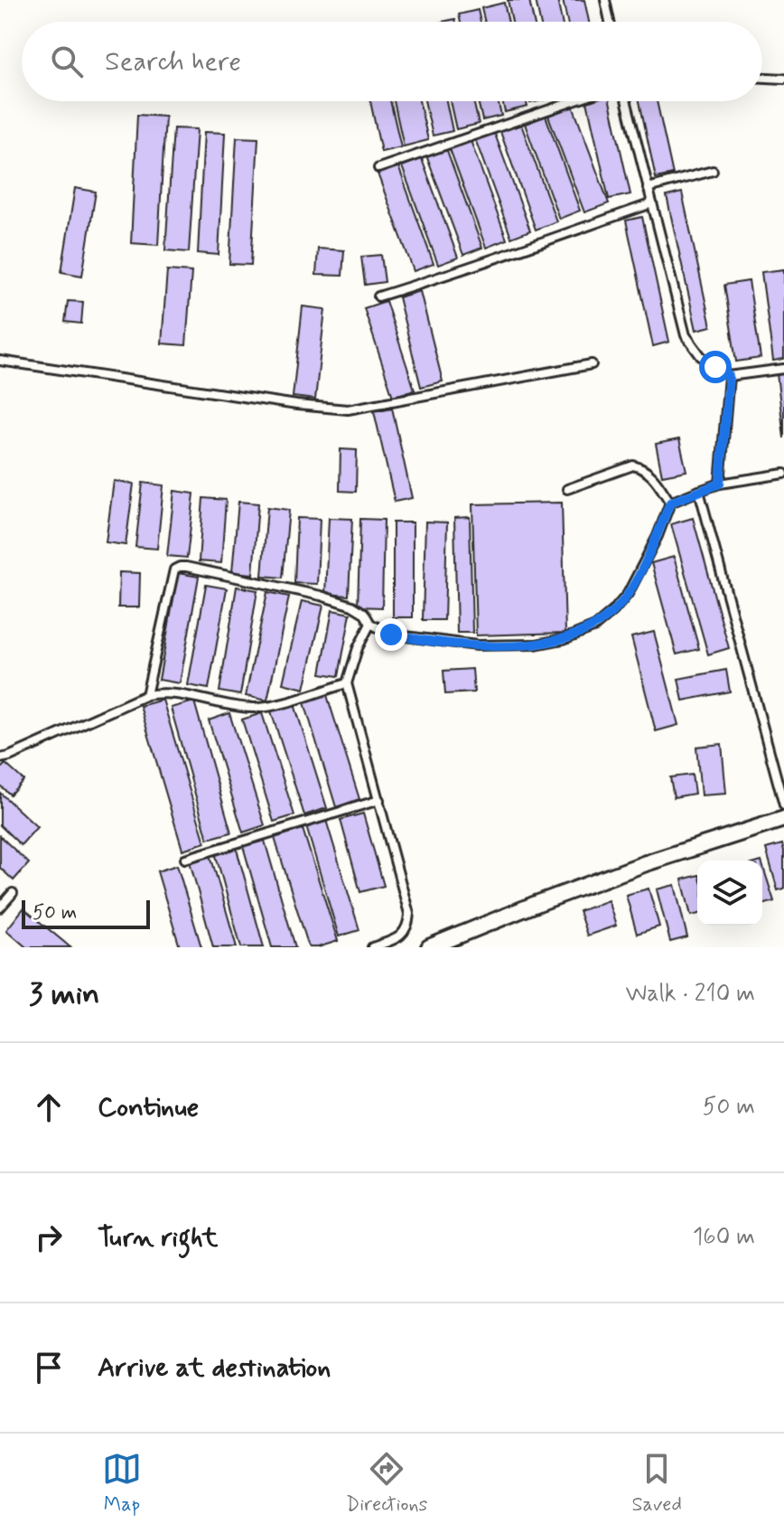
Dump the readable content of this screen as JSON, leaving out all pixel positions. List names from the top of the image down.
{
  "scale_bar": "50 m",
  "page": {
    "search": "Search here",
    "scale": "50 m",
    "heading": ["3 min", "Walk · 210 m"],
    "list": [
      ["Continue", "50 m"],
      ["Turn right", "160 m"],
      "Arrive at destination"
    ],
    "nav": ["Map", "Directions", "Saved"]
  }
}
